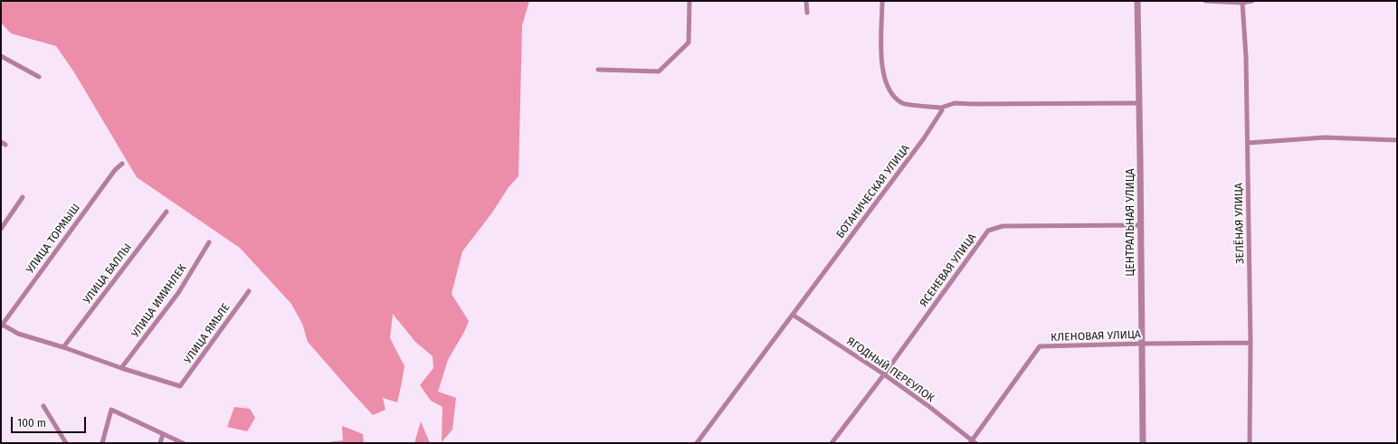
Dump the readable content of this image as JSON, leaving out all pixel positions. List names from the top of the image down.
{
  "streets": {
    "street": [
      "БОТАНИЧЕСКАЯ УЛИЦА",
      "ЦЕНТРАЛЬНАЯ УЛИЦА",
      "ЗЕЛЁНАЯ УЛИЦА",
      "УЛИЦА ТОРМЫШ",
      "ЯСЕНЕВАЯ УЛИЦА",
      "УЛИЦА БАЛЛЫ",
      "УЛИЦА ИМИНЛЕК",
      "УЛИЦА ЯМЬЛЕ",
      "КЛЕНОВАЯ УЛИЦА",
      "ЯГОДНЫЙ ПЕРЕУЛОК"
    ]
  },
  "crossings": [
    ["БОТАНИЧЕСКАЯ УЛИЦА", "ЯГОДНЫЙ ПЕРЕУЛОК"],
    ["ЦЕНТРАЛЬНАЯ УЛИЦА", "ЯСЕНЕВАЯ УЛИЦА"],
    ["ЦЕНТРАЛЬНАЯ УЛИЦА", "КЛЕНОВАЯ УЛИЦА"],
    ["ЗЕЛЁНАЯ УЛИЦА", "КЛЕНОВАЯ УЛИЦА"],
    ["ЯСЕНЕВАЯ УЛИЦА", "ЯГОДНЫЙ ПЕРЕУЛОК"],
    ["УЛИЦА ИМИНЛЕК", "УЛИЦА ЯМЬЛЕ"],
    ["КЛЕНОВАЯ УЛИЦА", "ЯГОДНЫЙ ПЕРЕУЛОК"]
  ],
  "scale_bar": "100 m"
}
